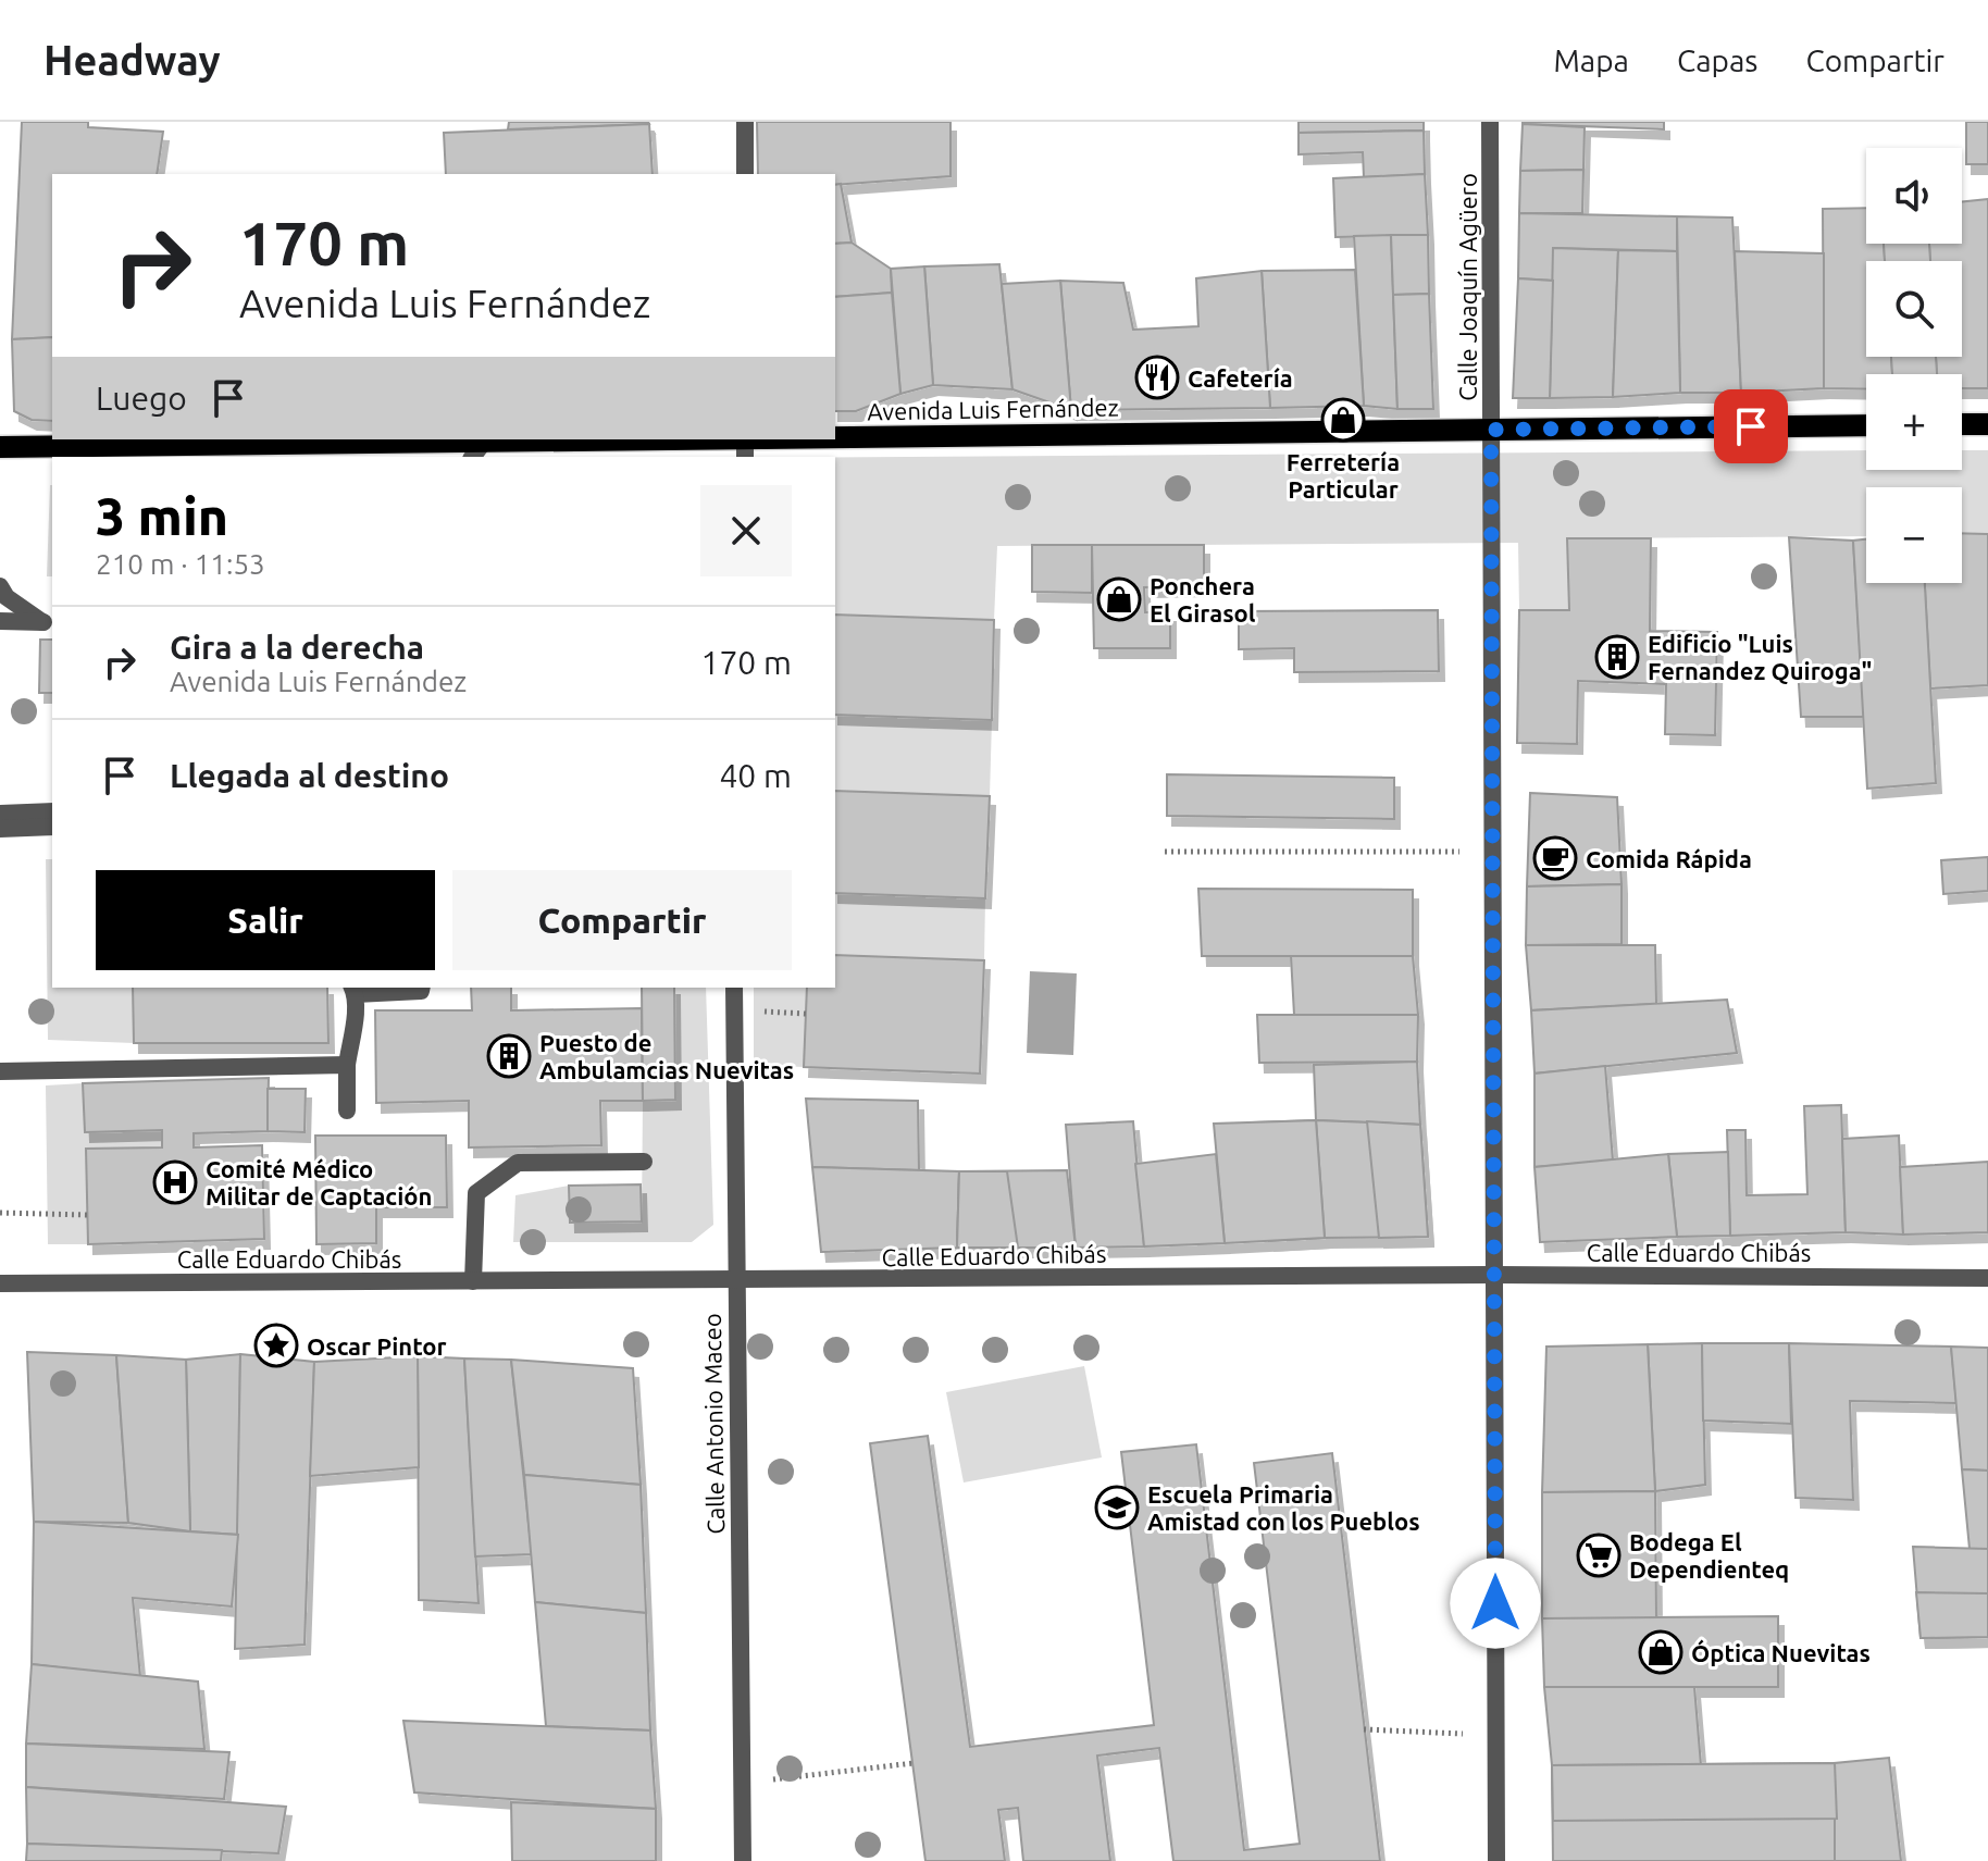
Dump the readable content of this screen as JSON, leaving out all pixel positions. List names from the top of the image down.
{
  "streets": {
    "main road": ["Avenida Luis Fernández"],
    "street": ["Calle Joaquín Agüero", "Calle Eduardo Chibás", "Calle Antonio Maceo"]
  },
  "crossings": [
    ["Calle Joaquín Agüero", "Avenida Luis Fernández"],
    ["Calle Joaquín Agüero", "Calle Eduardo Chibás"],
    ["Calle Eduardo Chibás", "Calle Antonio Maceo"]
  ],
  "places": {
    "restaurant": ["Cafetería"],
    "shop": ["Ferretería Particular", "Ponchera El Girasol", "Óptica Nuevitas"],
    "building": ["Edificio \"Luis Fernandez Quiroga\"", "Puesto de Ambulamcias Nuevitas"],
    "cafe": ["Comida Rápida"],
    "hospital": ["Comité Médico Militar de Captación"],
    "place": ["Oscar Pintor"],
    "school or university": ["Escuela Primaria Amistad con los Pueblos"],
    "supermarket": ["Bodega El Dependienteq"]
  },
  "page": {
    "header": "Headway",
    "nav": ["Mapa", "Capas", "Compartir"],
    "map_buttons": ["+", "−"],
    "turn": ["170 m", "Avenida Luis Fernández"],
    "then": "Luego",
    "heading": ["3 min", "210 m · 11:53"],
    "list": [
      {
        "name": "Gira a la derecha",
        "note": "Avenida Luis Fernández",
        "value": "170 m"
      },
      {
        "name": "Llegada al destino",
        "value": "40 m"
      }
    ],
    "buttons": ["Salir", "Compartir"]
  }
}
